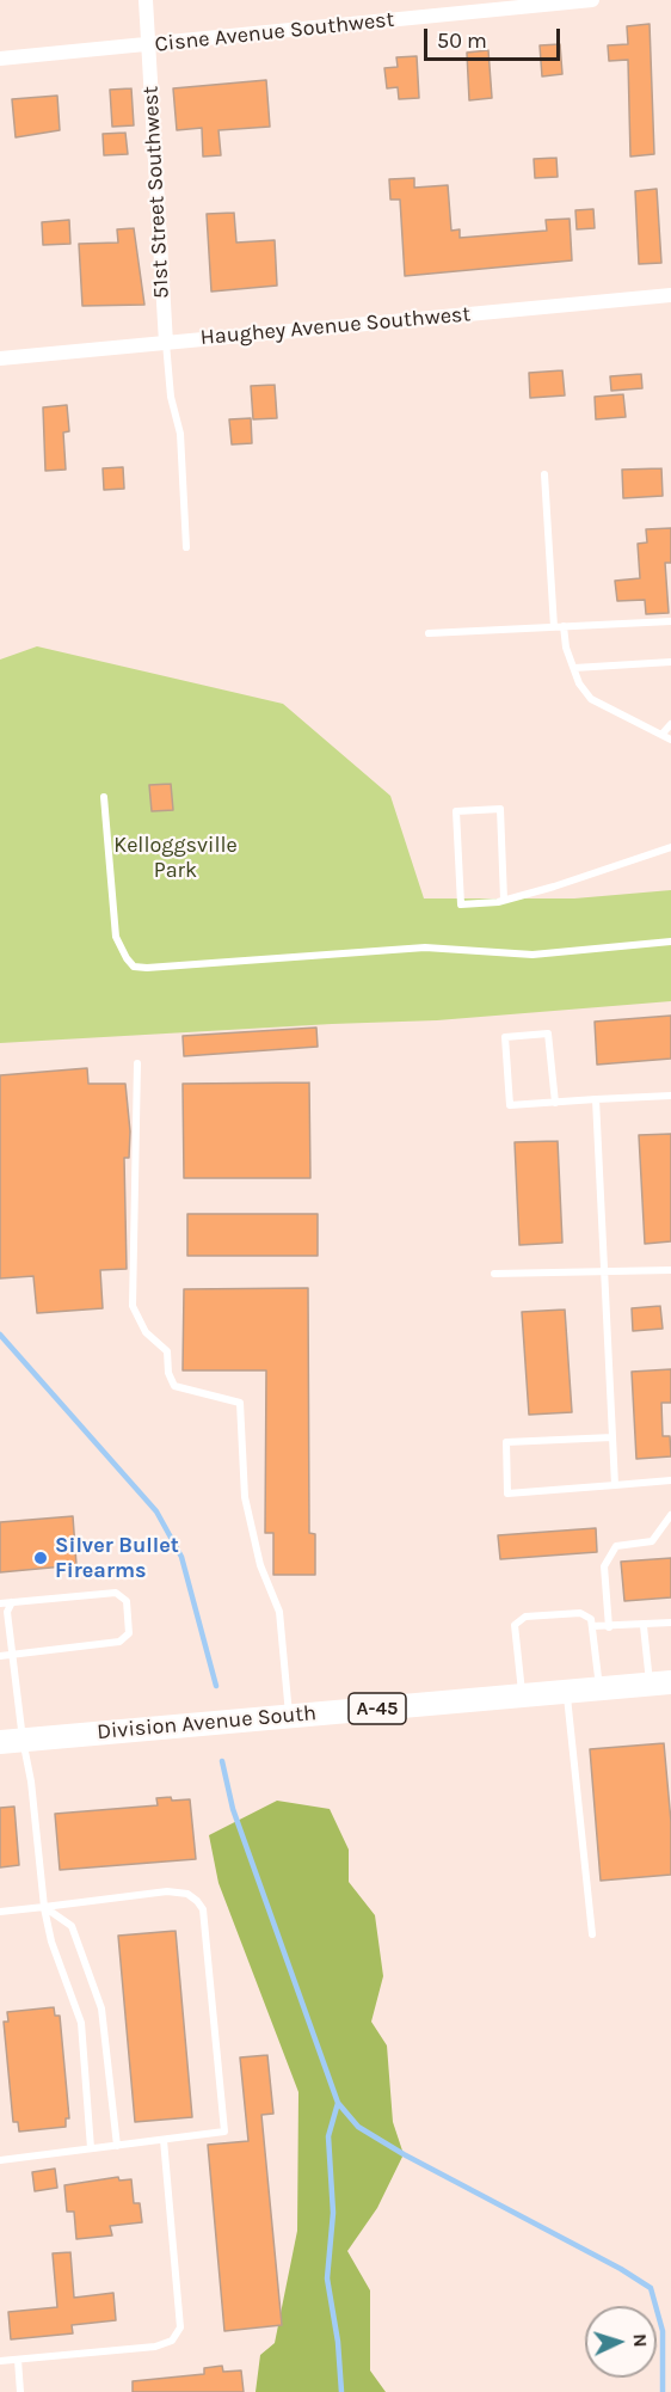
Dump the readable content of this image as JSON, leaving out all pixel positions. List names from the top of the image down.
{
  "streets": {
    "main road": ["A-45", "Division Avenue South"],
    "street": ["Cisne Avenue Southwest", "51st Street Southwest", "Haughey Avenue Southwest"]
  },
  "crossings": [
    ["Cisne Avenue Southwest", "51st Street Southwest"],
    ["51st Street Southwest", "Haughey Avenue Southwest"]
  ],
  "parks": ["Kelloggsville Park"],
  "places": ["Silver Bullet Firearms"],
  "scale_bar": "50 m",
  "north": "right"
}
